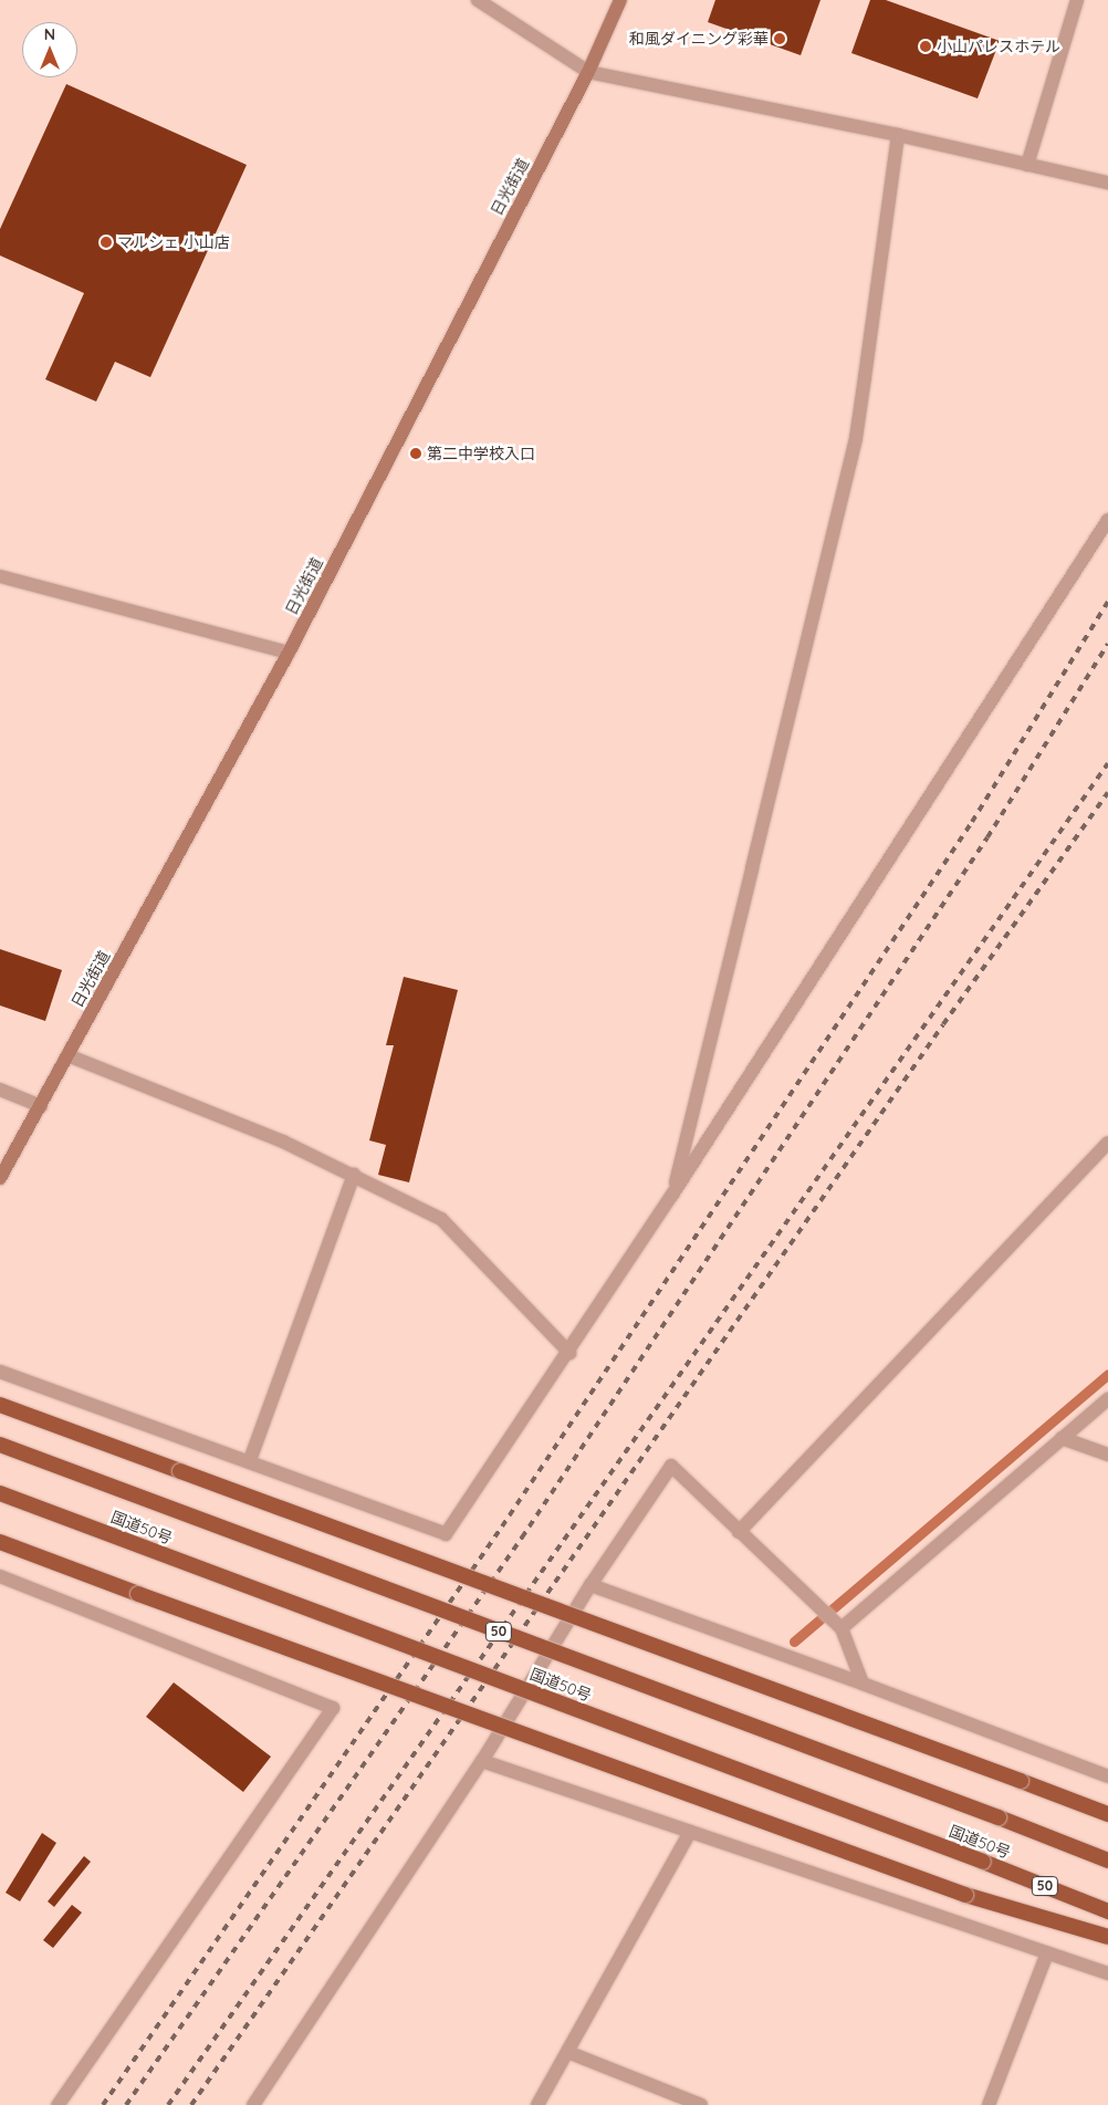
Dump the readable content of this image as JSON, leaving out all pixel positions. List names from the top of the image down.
{
  "streets": {
    "highway": ["国道50号", "50"],
    "main road": ["日光街道"]
  },
  "places": [
    "和風ダイニング彩華",
    "小山パレスホテル",
    "マルシェ 小山店",
    "第二中学校入口"
  ],
  "north": "top"
}
